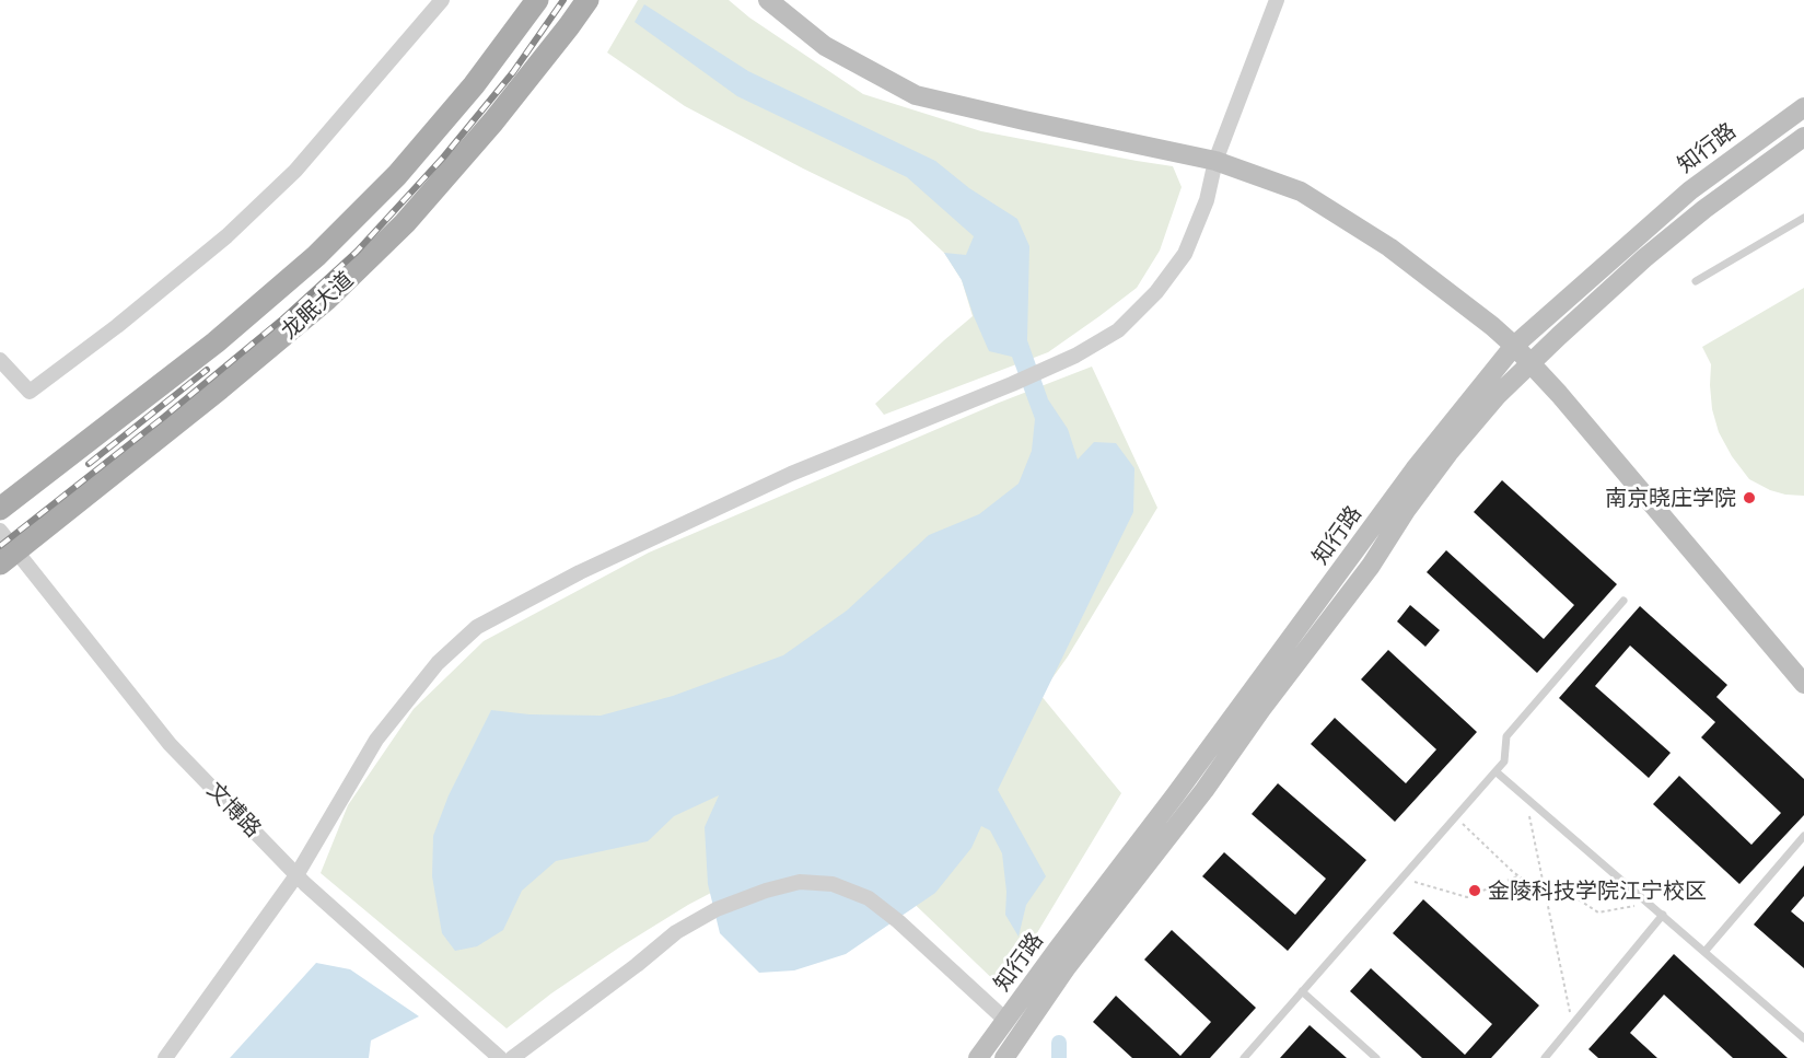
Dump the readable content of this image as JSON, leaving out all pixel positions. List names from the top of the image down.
{
  "streets": {
    "main road": ["龙眠大道"],
    "street": ["知行路", "文博路"]
  },
  "crossings": [
    ["龙眠大道", "文博路"]
  ],
  "places": ["南京晓庄学院", "金陵科技学院江宁校区"]
}
